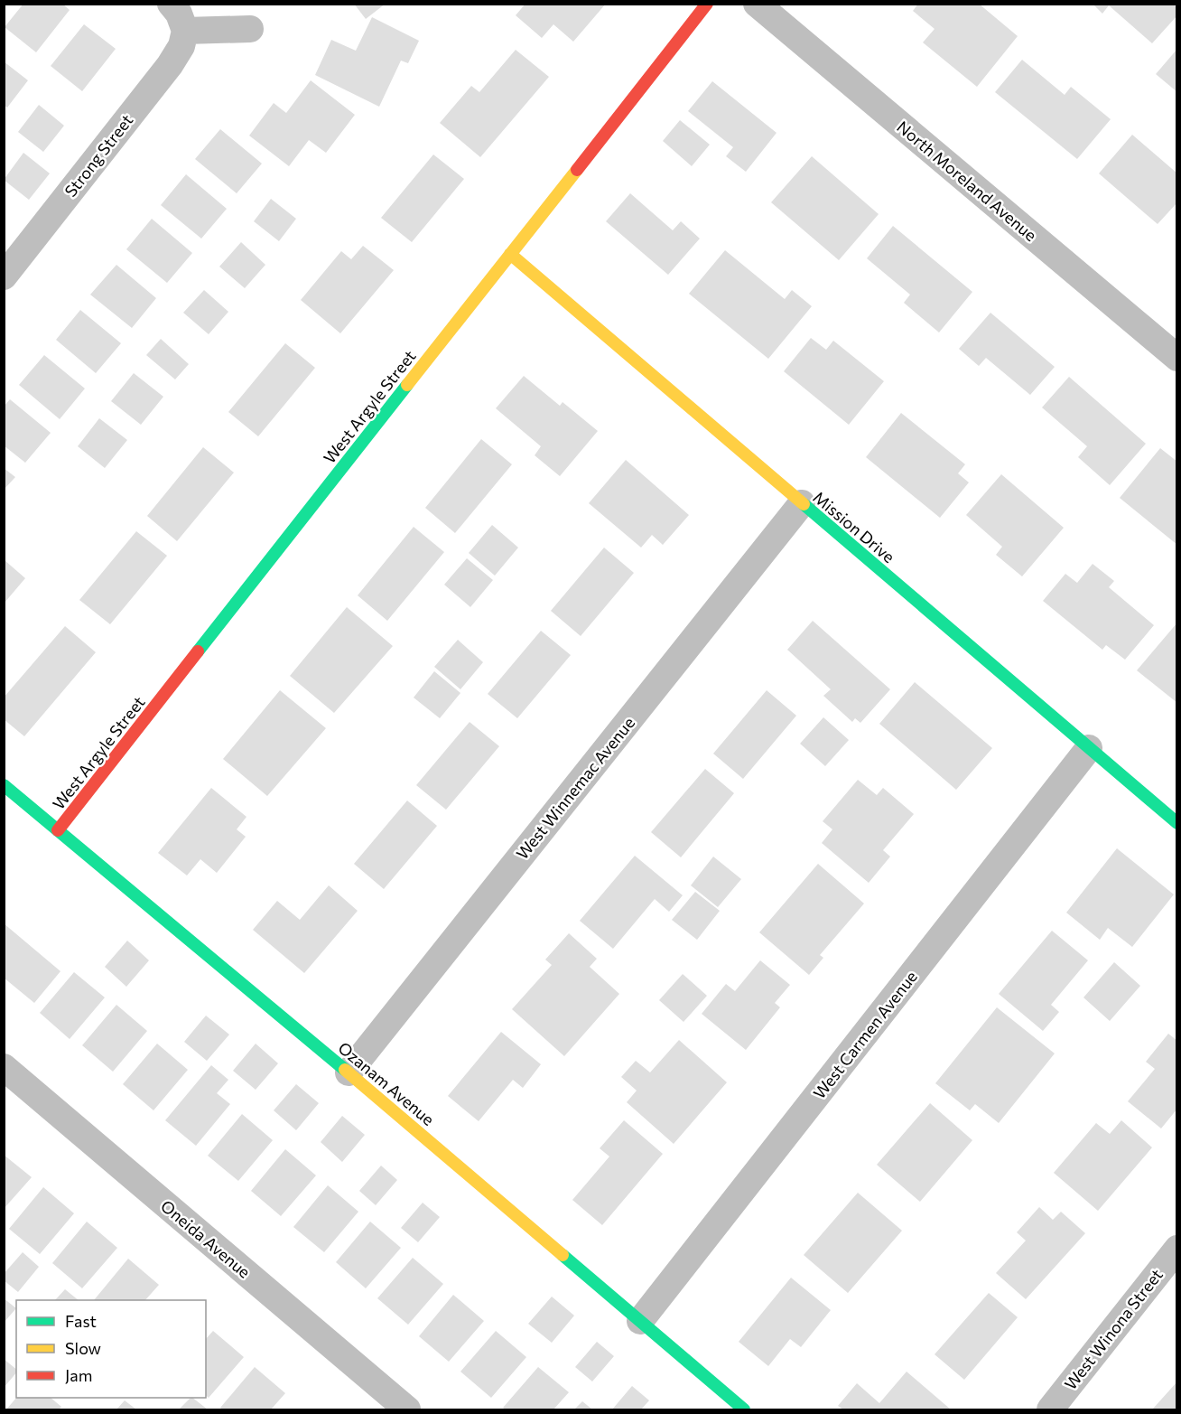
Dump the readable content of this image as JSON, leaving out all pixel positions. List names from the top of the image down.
{
  "streets": {
    "street": [
      "Strong Street",
      "North Moreland Avenue",
      "West Argyle Street",
      "Mission Drive",
      "West Winnemac Avenue",
      "West Carmen Avenue",
      "Ozanam Avenue",
      "Oneida Avenue",
      "West Winona Street"
    ]
  },
  "crossings": [
    ["West Argyle Street", "Mission Drive"],
    ["West Argyle Street", "Ozanam Avenue"],
    ["Mission Drive", "West Winnemac Avenue"],
    ["Mission Drive", "West Carmen Avenue"],
    ["West Winnemac Avenue", "Ozanam Avenue"],
    ["West Carmen Avenue", "Ozanam Avenue"]
  ],
  "legend": ["Fast", "Slow", "Jam"]
}
